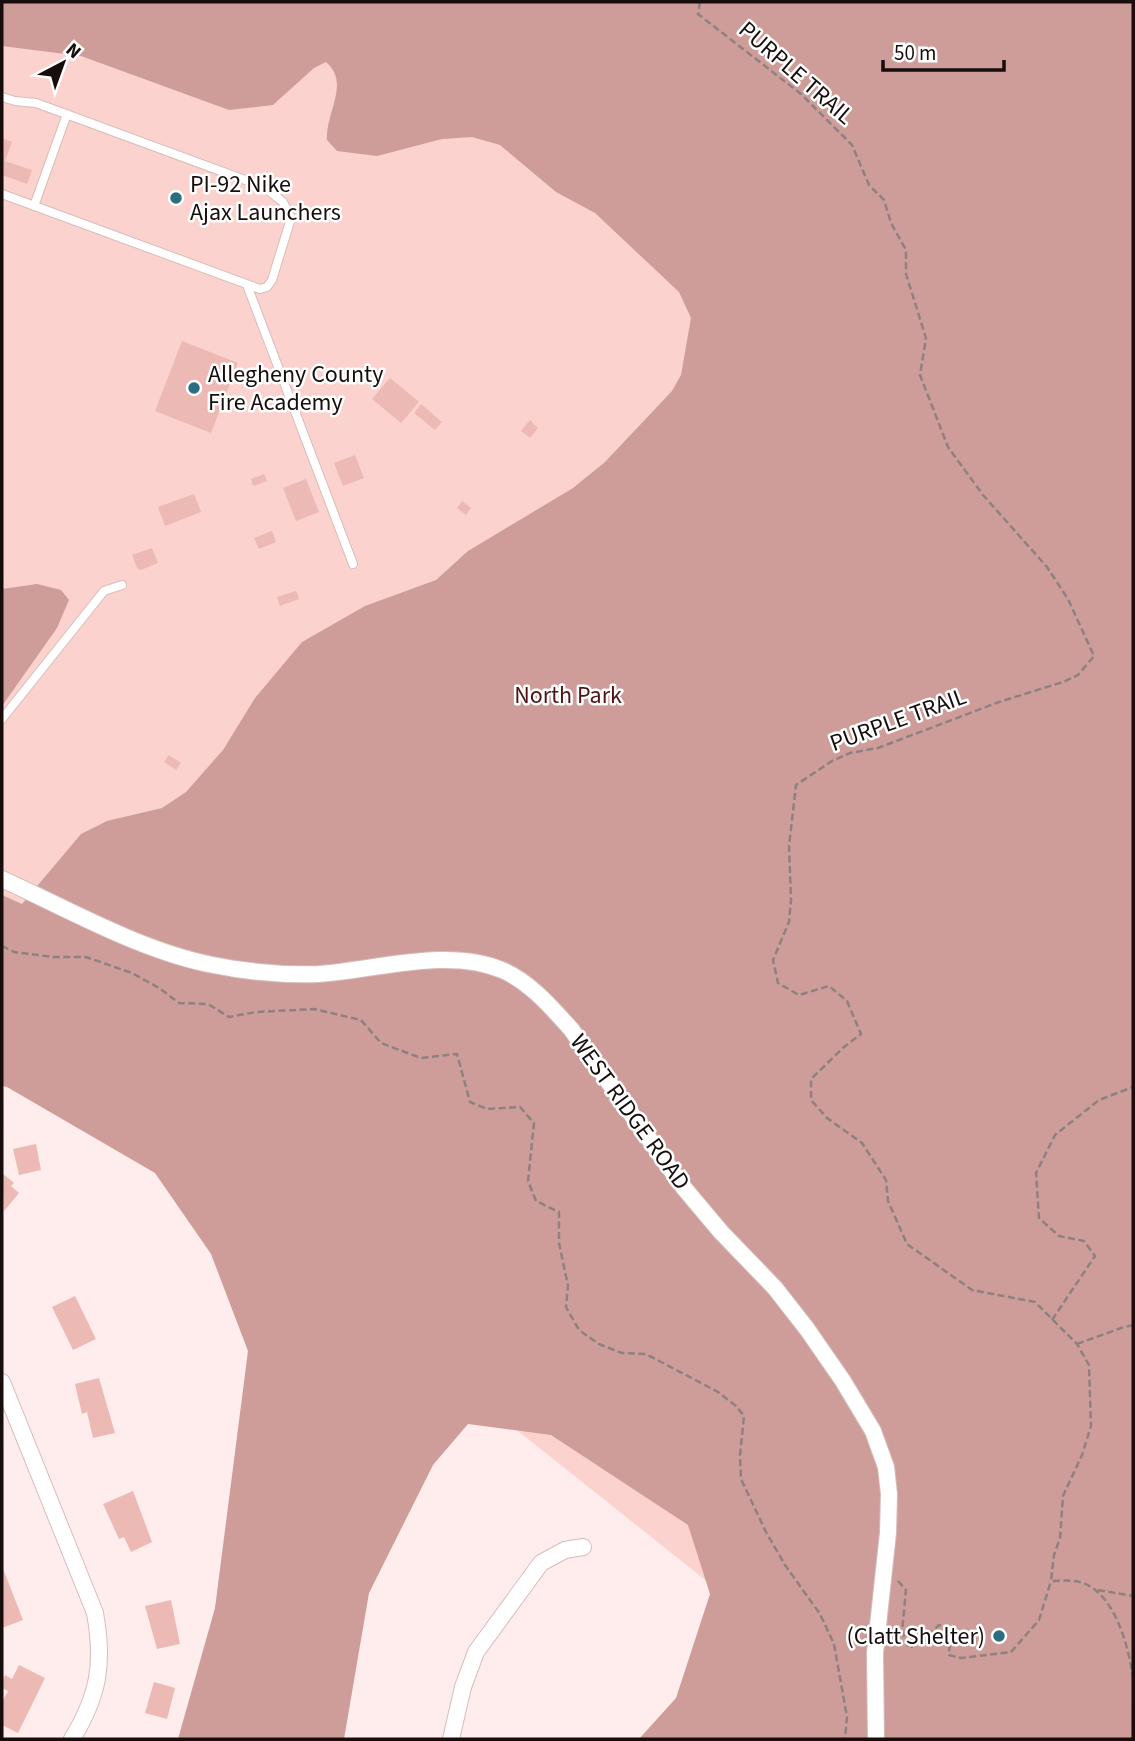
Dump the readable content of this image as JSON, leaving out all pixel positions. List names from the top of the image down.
{
  "streets": {
    "street": ["WEST RIDGE ROAD"],
    "path": ["PURPLE TRAIL"]
  },
  "crossings": [
    ["PURPLE TRAIL", "WEST RIDGE ROAD"]
  ],
  "parks": ["North Park"],
  "places": ["PI-92 Nike Ajax Launchers", "Allegheny County Fire Academy", "(Clatt Shelter)"],
  "scale_bar": "50 m",
  "north": "top right"
}
